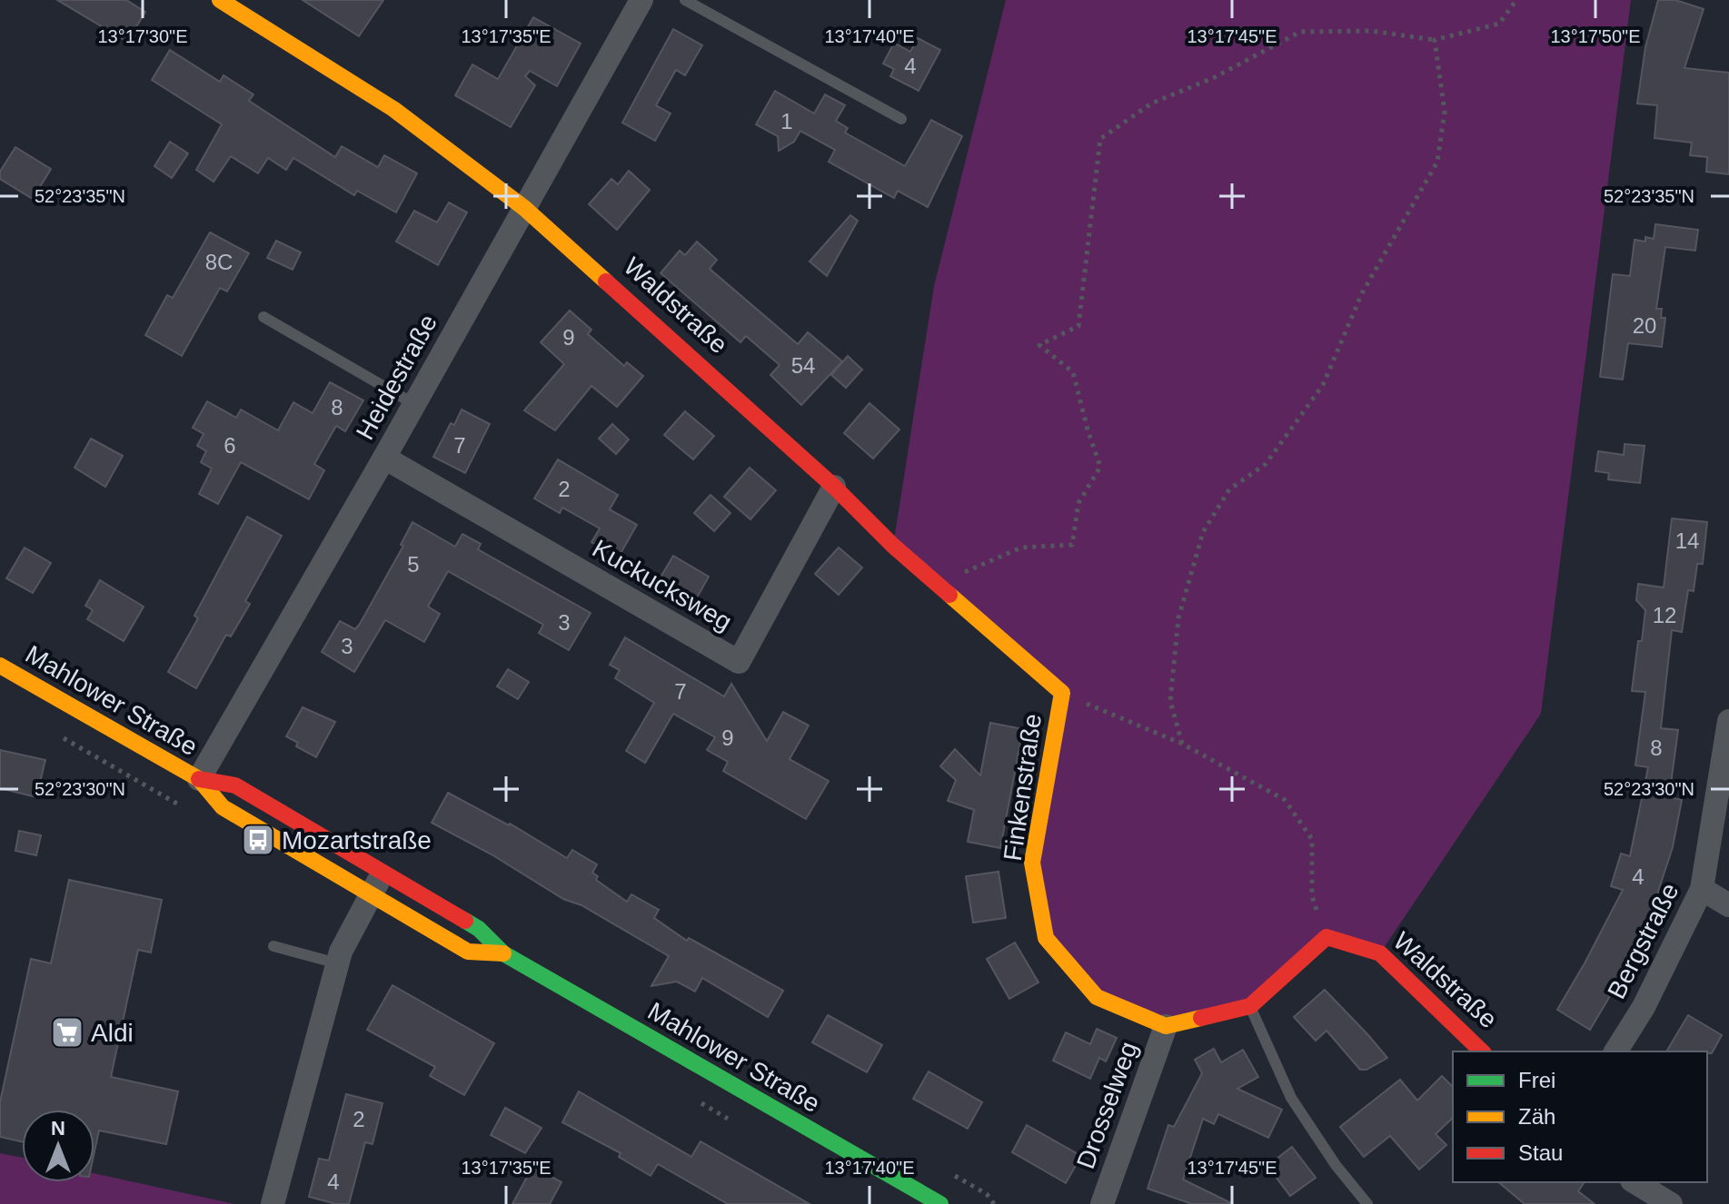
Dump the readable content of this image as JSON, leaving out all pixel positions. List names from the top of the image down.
{
  "streets": {
    "street": [
      "Waldstraße",
      "Heidestraße",
      "Kuckucksweg",
      "Mahlower Straße",
      "Finkenstraße",
      "Bergstraße",
      "Drosselweg"
    ]
  },
  "crossings": [
    ["Waldstraße", "Heidestraße"],
    ["Waldstraße", "Kuckucksweg"],
    ["Waldstraße", "Finkenstraße"],
    ["Heidestraße", "Kuckucksweg"],
    ["Heidestraße", "Mahlower Straße"],
    ["Finkenstraße", "Drosselweg"]
  ],
  "places": {
    "bus stop": ["Mozartstraße"],
    "supermarket": ["Aldi"]
  },
  "house_numbers": [
    "4",
    "1",
    "8C",
    "20",
    "9",
    "54",
    "8",
    "6",
    "7",
    "2",
    "14",
    "5",
    "12",
    "3",
    "3",
    "7",
    "9",
    "8",
    "4",
    "2",
    "4"
  ],
  "legend": ["Frei", "Zäh", "Stau"],
  "north": "top",
  "coordinates": [
    "13°17'30\"E",
    "13°17'35\"E",
    "13°17'40\"E",
    "13°17'45\"E",
    "13°17'50\"E",
    "52°23'35\"N",
    "52°23'30\"N"
  ]
}
